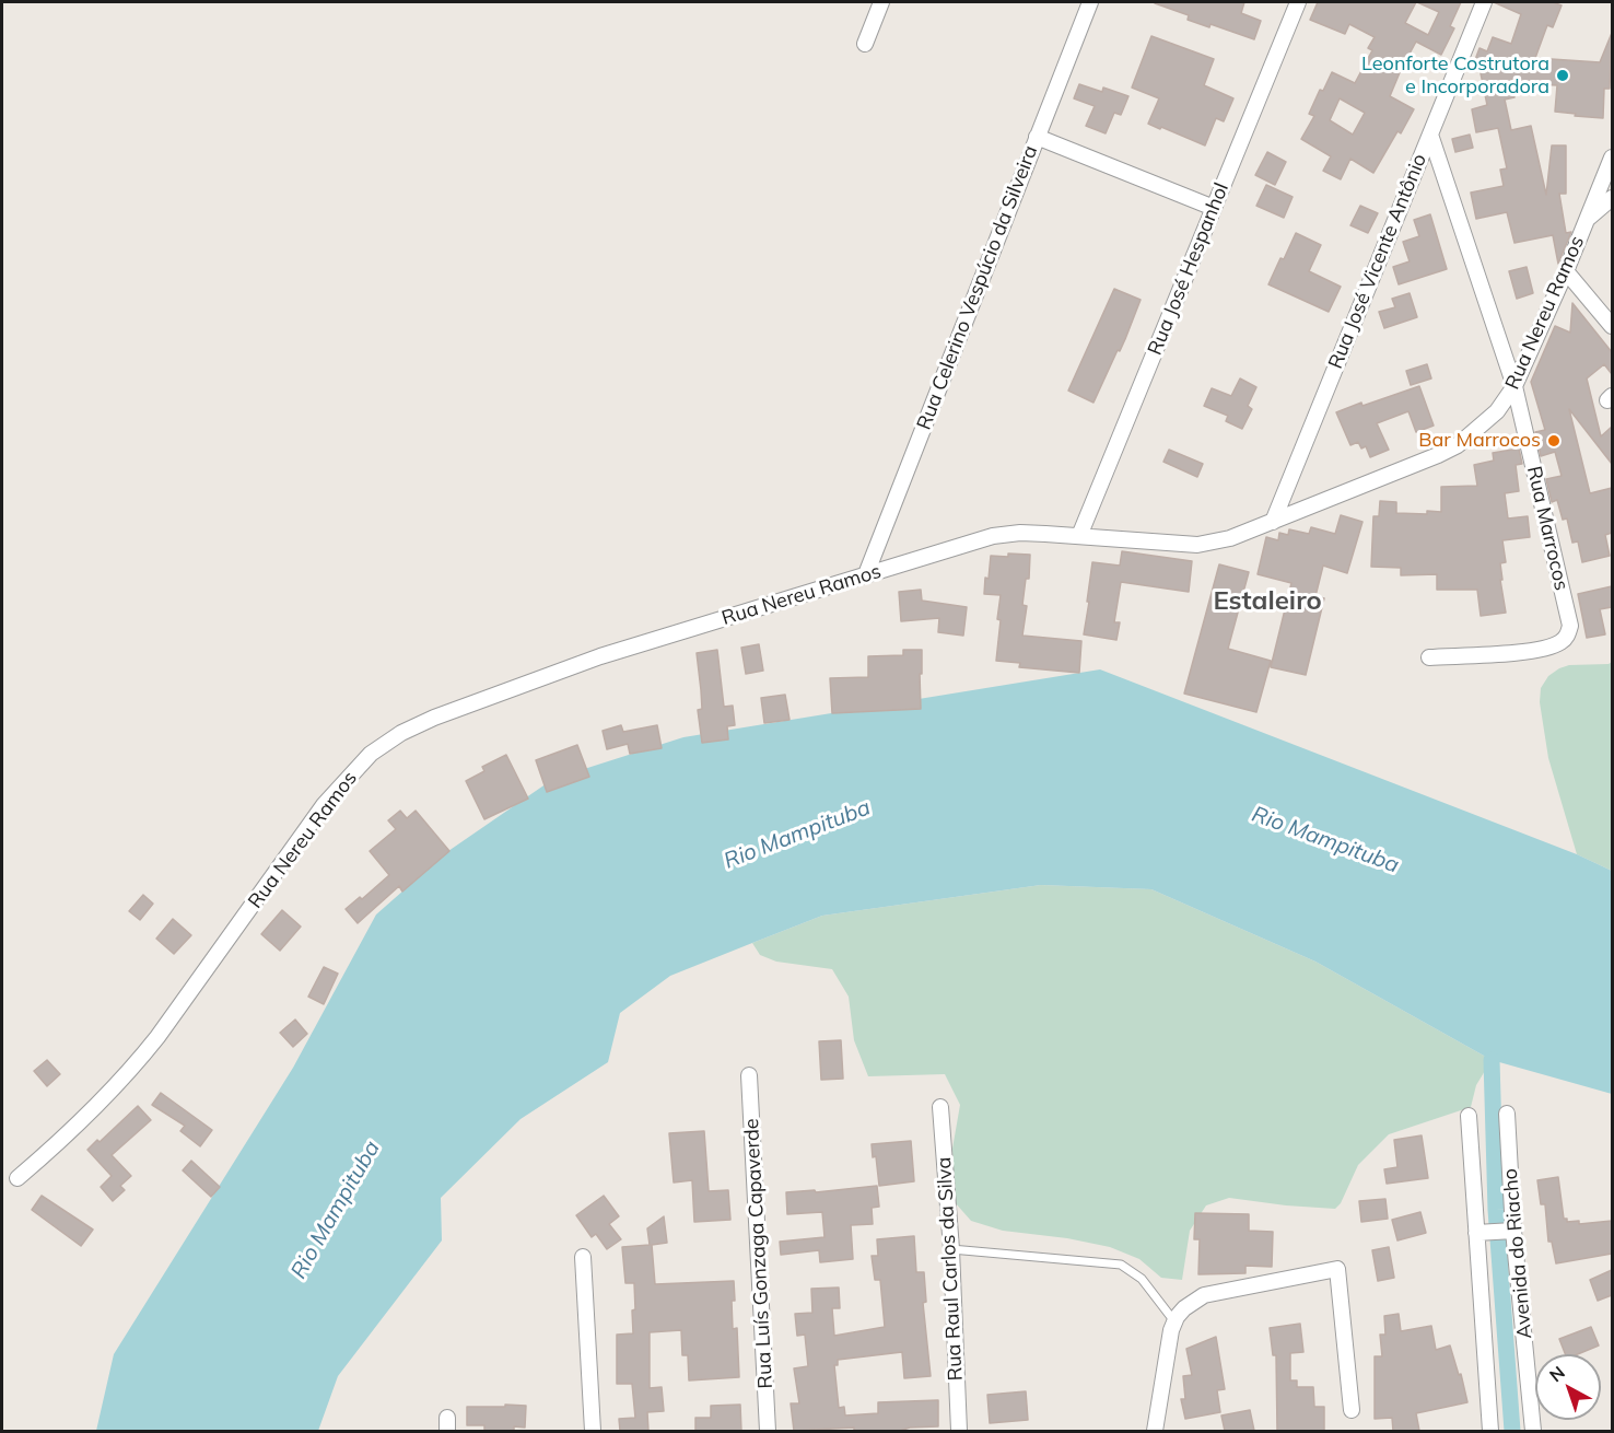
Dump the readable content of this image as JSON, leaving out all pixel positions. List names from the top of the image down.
{
  "streets": {
    "street": [
      "Rua José Vicente Antônio",
      "Rua José Hespanhol",
      "Rua Celerino Vespúcio da Silveira",
      "Rua Nereu Ramos",
      "Rua Marrocos",
      "Rua Luís Gonzaga Capaverde",
      "Avenida do Riacho",
      "Rua Raul Carlos da Silva"
    ]
  },
  "crossings": [
    ["Rua José Vicente Antônio", "Rua Nereu Ramos"],
    ["Rua José Vicente Antônio", "Rua Marrocos"],
    ["Rua José Hespanhol", "Rua Nereu Ramos"],
    ["Rua Celerino Vespúcio da Silveira", "Rua Nereu Ramos"],
    ["Rua Nereu Ramos", "Rua Marrocos"]
  ],
  "districts": ["Estaleiro"],
  "water": ["Rio Mampituba"],
  "places": ["Leonforte Costrutora e Incorporadora", "Bar Marrocos"],
  "north": "top left"
}
